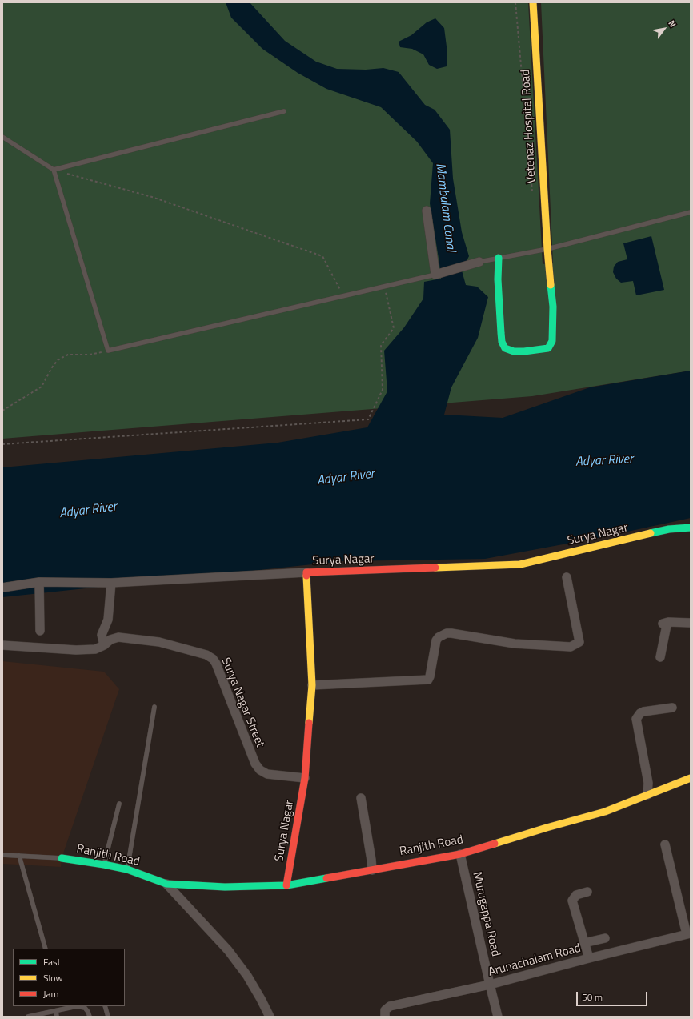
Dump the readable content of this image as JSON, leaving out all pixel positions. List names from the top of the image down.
{
  "streets": {
    "street": [
      "Vetenaz Hospital Road",
      "Surya Nagar",
      "Surya Nagar Street",
      "Ranjith Road",
      "Murugappa Road",
      "Arunachalam Road"
    ]
  },
  "crossings": [
    ["Surya Nagar", "Surya Nagar Street"],
    ["Surya Nagar", "Ranjith Road"],
    ["Ranjith Road", "Murugappa Road"],
    ["Murugappa Road", "Arunachalam Road"]
  ],
  "water": ["Mambalam Canal", "Adyar River"],
  "legend": ["Fast", "Slow", "Jam"],
  "scale_bar": "50 m",
  "north": "top right"
}
